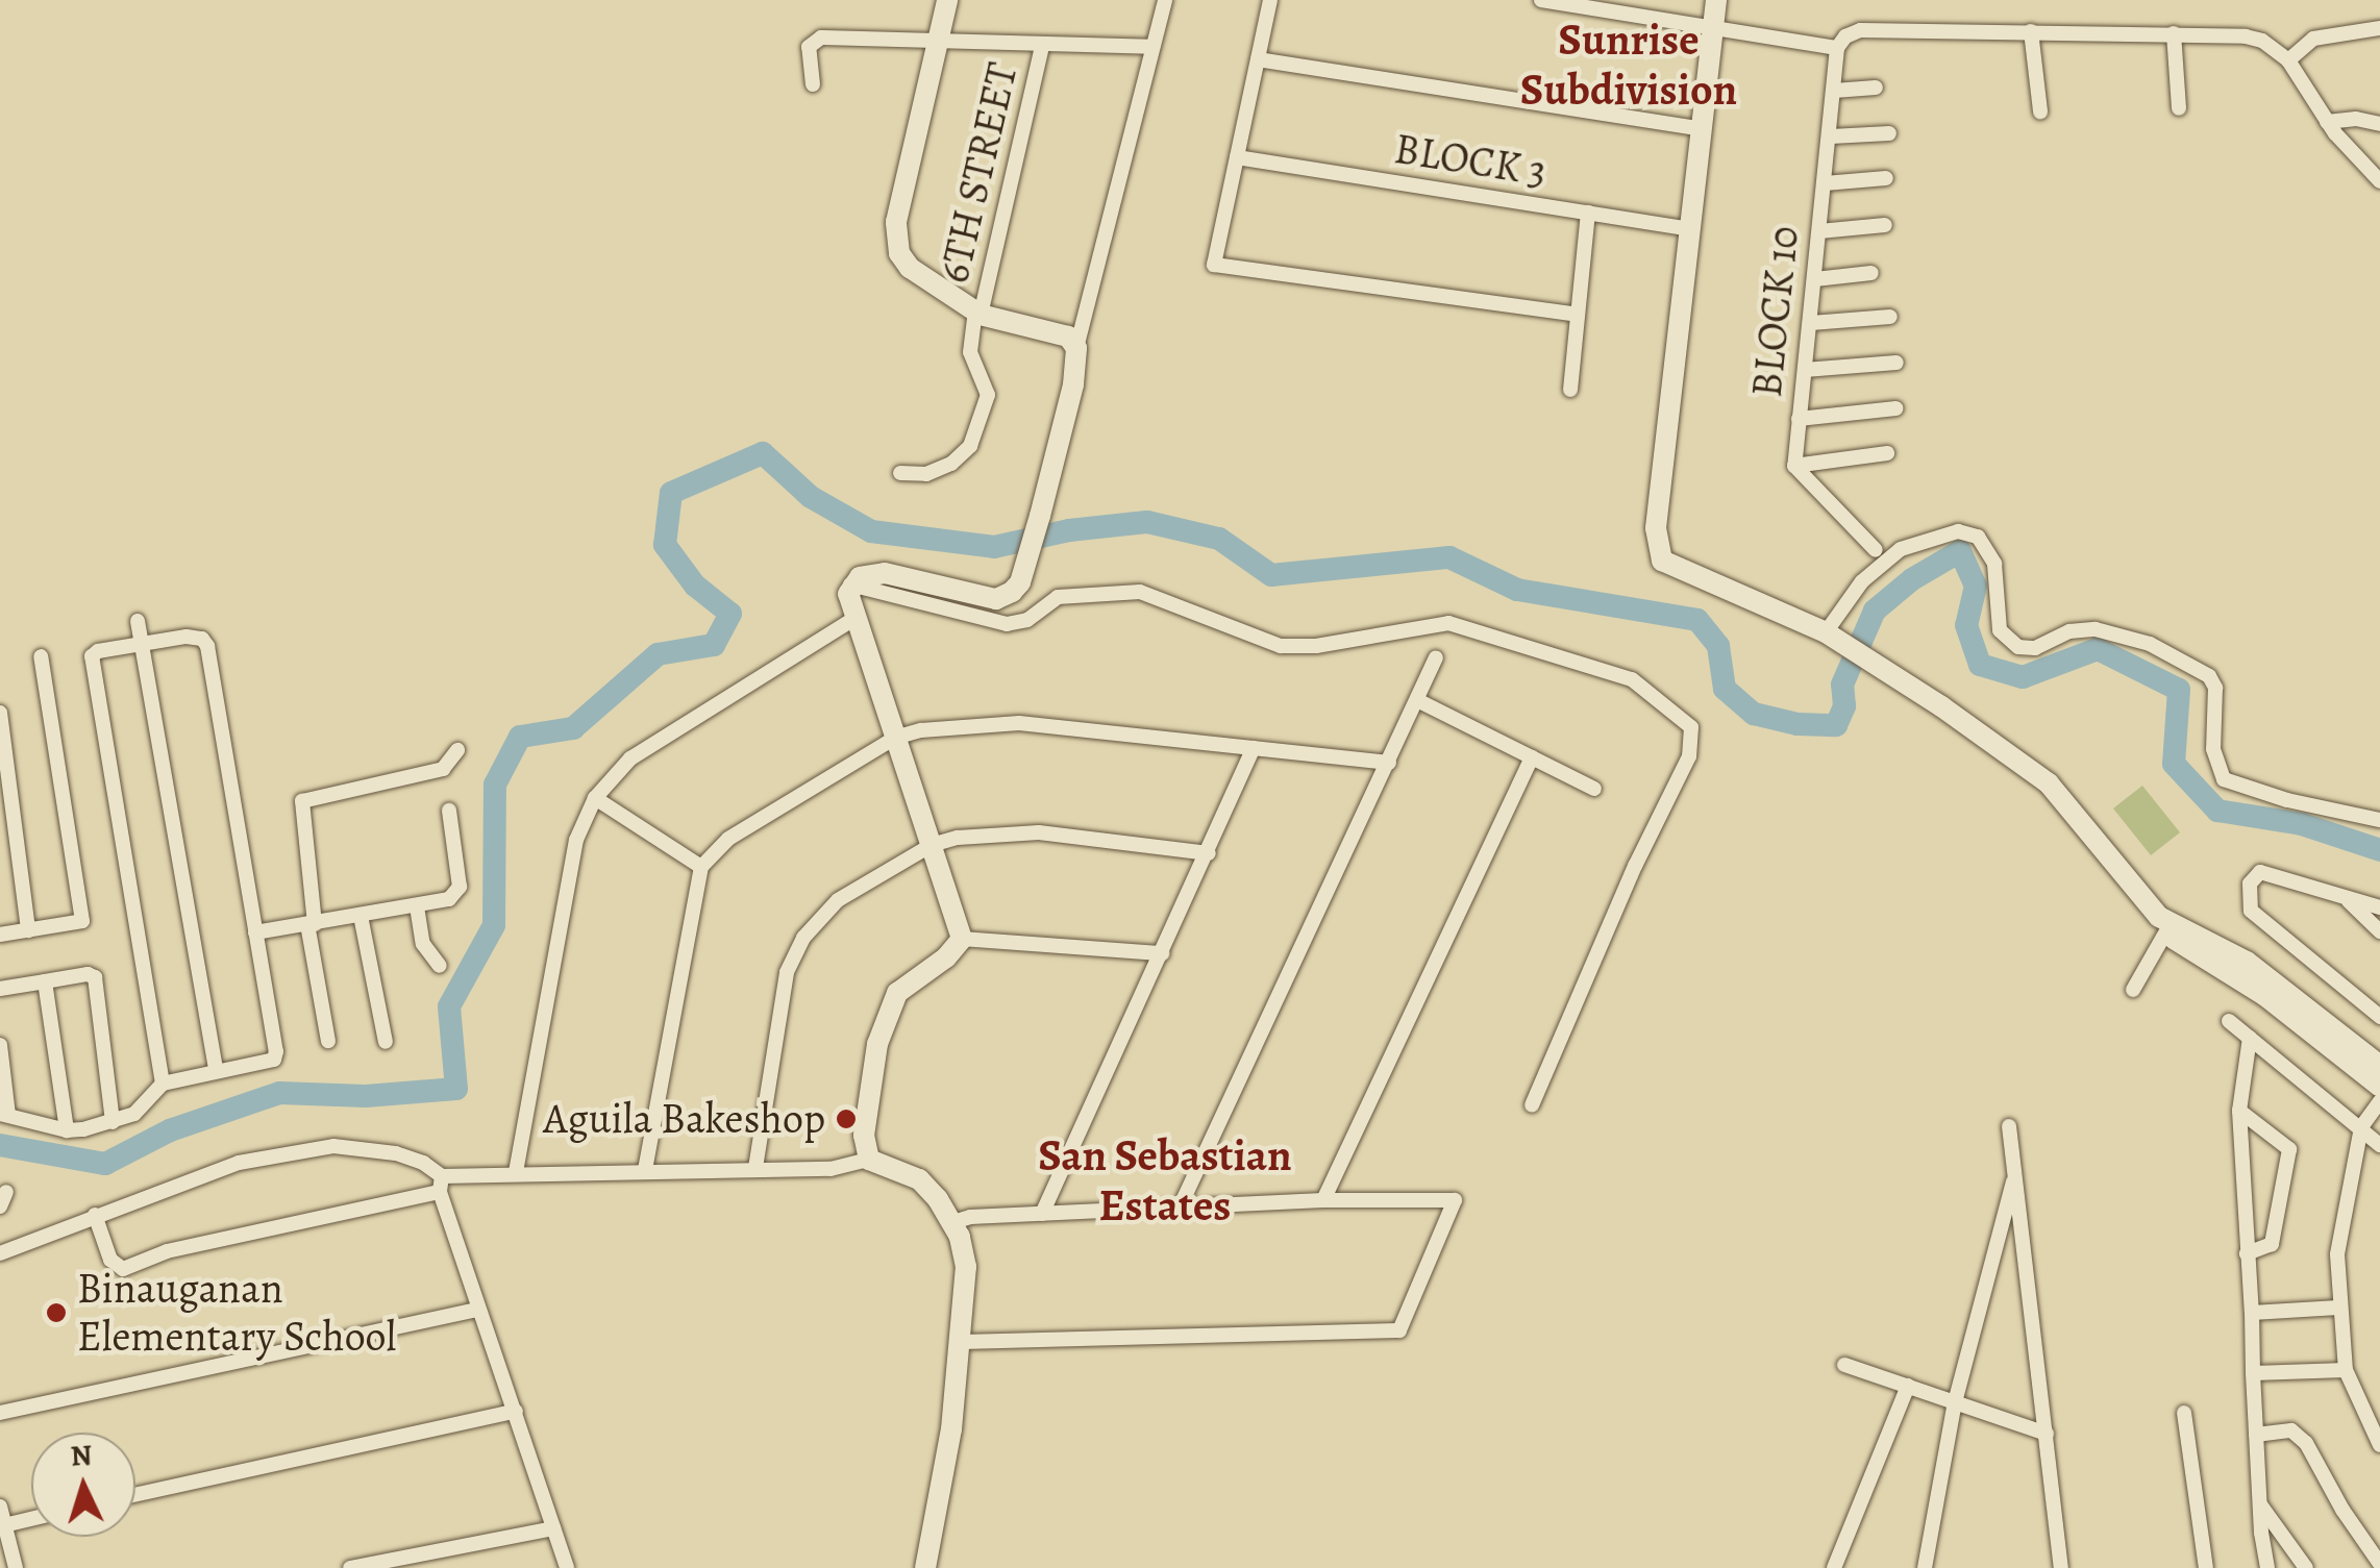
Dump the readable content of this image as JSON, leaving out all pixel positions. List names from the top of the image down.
{
  "streets": {
    "street": ["BLOCK 3", "6TH STREET", "BLOCK 10"]
  },
  "districts": ["Sunrise Subdivision", "San Sebastian Estates"],
  "places": ["Aguila Bakeshop", "Binauganan Elementary School"],
  "north": "top"
}
